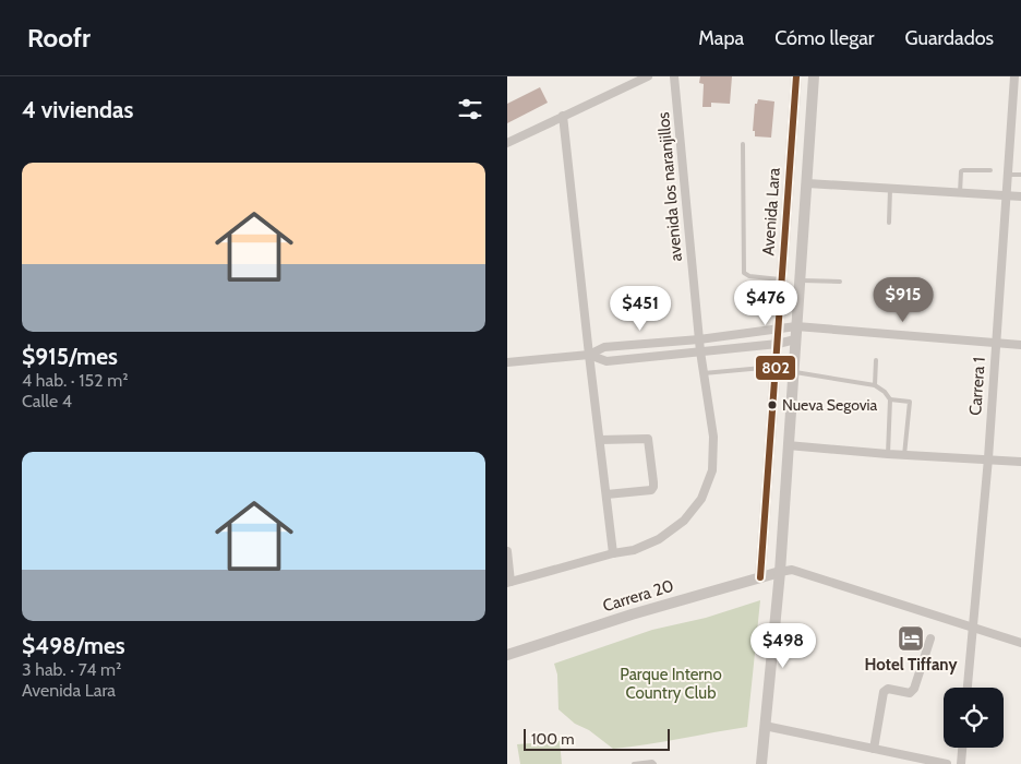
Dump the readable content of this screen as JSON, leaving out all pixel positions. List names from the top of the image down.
{
  "streets": {
    "street": [
      "avenida los naranjillos",
      "Avenida Lara",
      "Carrera 1",
      "Carrera 20"
    ]
  },
  "crossings": [
    ["Avenida Lara", "Carrera 20"]
  ],
  "parks": ["Parque Interno Country Club"],
  "places": {
    "other": ["Nueva Segovia"],
    "hotel": ["Hotel Tiffany"]
  },
  "lines": ["transit line 802"],
  "scale_bar": "100 m",
  "page": {
    "header": "Roofr",
    "nav": ["Mapa", "Cómo llegar", "Guardados"],
    "heading": "4 viviendas",
    "list": [
      {
        "name": "$915/mes",
        "note": "4 hab. · 152 m² · Calle 4"
      },
      {
        "name": "$498/mes",
        "note": "3 hab. · 74 m² · Avenida Lara"
      }
    ],
    "price": [
      "$915",
      "$476",
      "$451",
      "$498"
    ],
    "scale": "100 m"
  }
}
